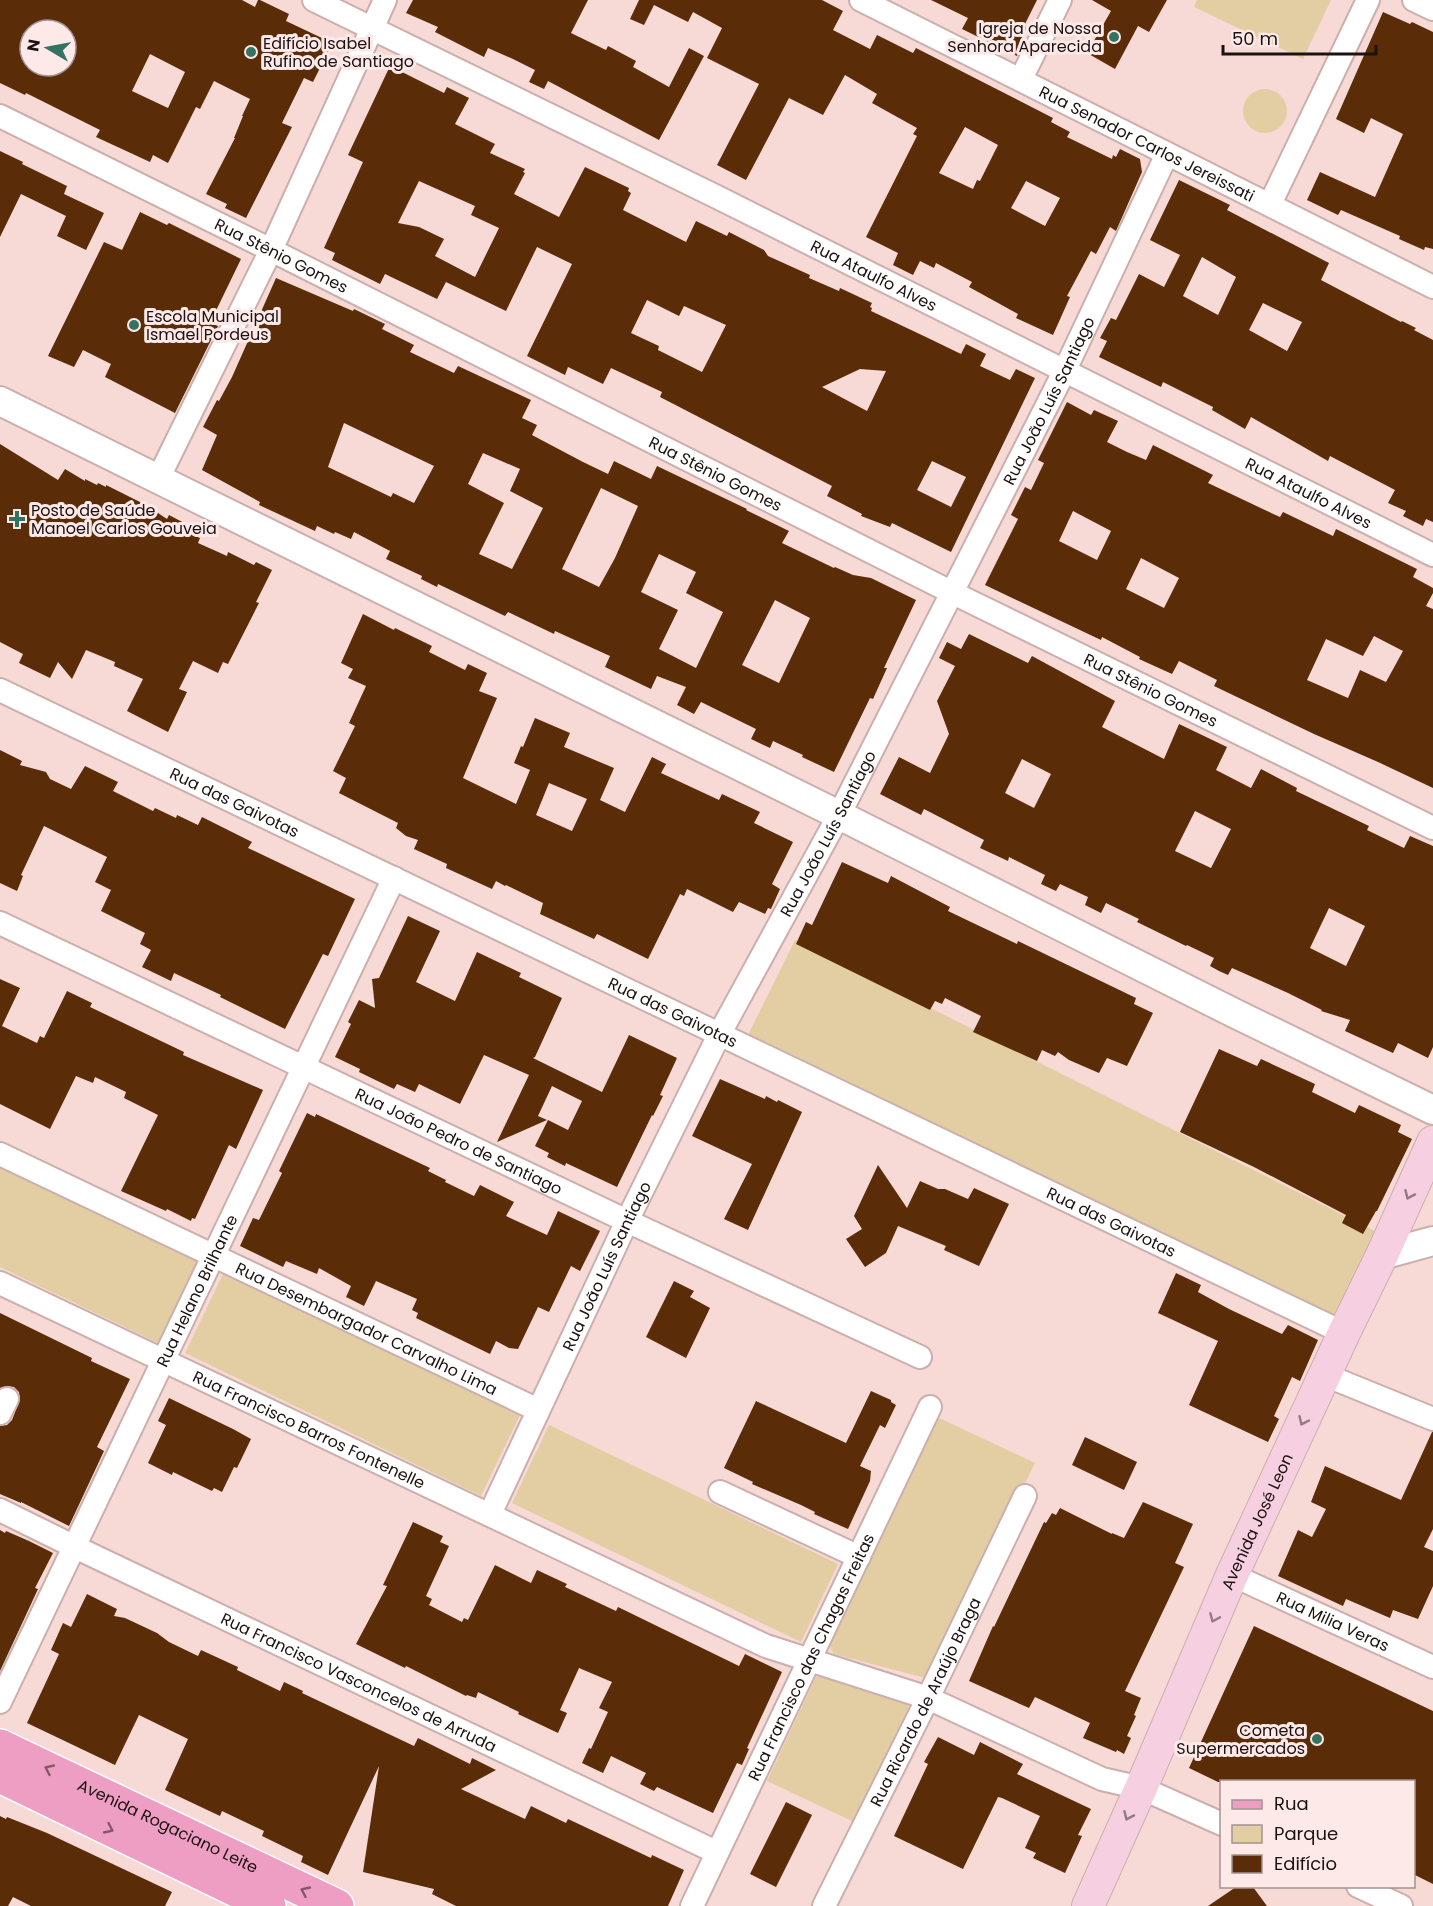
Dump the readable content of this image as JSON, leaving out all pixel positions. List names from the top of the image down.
{
  "streets": {
    "main road": ["Avenida José Leon", "Avenida Rogaciano Leite"],
    "street": [
      "Rua Senador Carlos Jereissati",
      "Rua Stênio Gomes",
      "Rua Ataulfo Alves",
      "Rua João Luís Santiago",
      "Rua das Gaivotas",
      "Rua João Pedro de Santiago",
      "Rua Helano Brilhante",
      "Rua Desembargador Carvalho Lima",
      "Rua Francisco Barros Fontenelle",
      "Rua Milia Veras",
      "Rua Francisco das Chagas Freitas",
      "Rua Francisco Vasconcelos de Arruda",
      "Rua Ricardo de Araújo Braga"
    ]
  },
  "crossings": [
    ["Rua Senador Carlos Jereissati", "Rua João Luís Santiago"],
    ["Rua Stênio Gomes", "Rua João Luís Santiago"],
    ["Rua Ataulfo Alves", "Rua João Luís Santiago"],
    ["Rua João Luís Santiago", "Rua das Gaivotas"],
    ["Rua João Luís Santiago", "Rua João Pedro de Santiago"],
    ["Rua João Luís Santiago", "Rua Desembargador Carvalho Lima"],
    ["Rua João Luís Santiago", "Rua Francisco Barros Fontenelle"],
    ["Rua das Gaivotas", "Rua Helano Brilhante"],
    ["Rua das Gaivotas", "Avenida José Leon"],
    ["Rua João Pedro de Santiago", "Rua Helano Brilhante"],
    ["Rua Helano Brilhante", "Rua Desembargador Carvalho Lima"],
    ["Rua Helano Brilhante", "Rua Francisco Barros Fontenelle"],
    ["Rua Helano Brilhante", "Rua Francisco Vasconcelos de Arruda"],
    ["Rua Francisco Barros Fontenelle", "Avenida José Leon"],
    ["Rua Francisco Barros Fontenelle", "Rua Francisco das Chagas Freitas"],
    ["Rua Francisco Barros Fontenelle", "Rua Ricardo de Araújo Braga"],
    ["Avenida José Leon", "Rua Milia Veras"],
    ["Rua Francisco das Chagas Freitas", "Rua Francisco Vasconcelos de Arruda"]
  ],
  "one_way": ["Avenida José Leon"],
  "places": {
    "other": [
      "Igreja de Nossa Senhora Aparecida",
      "Edifício Isabel Rufino de Santiago",
      "Escola Municipal Ismael Pordeus",
      "Cometa Supermercados"
    ],
    "health": ["Posto de Saúde Manoel Carlos Gouveia"]
  },
  "legend": ["Rua", "Parque", "Edifício"],
  "scale_bar": "50 m",
  "north": "left"
}
